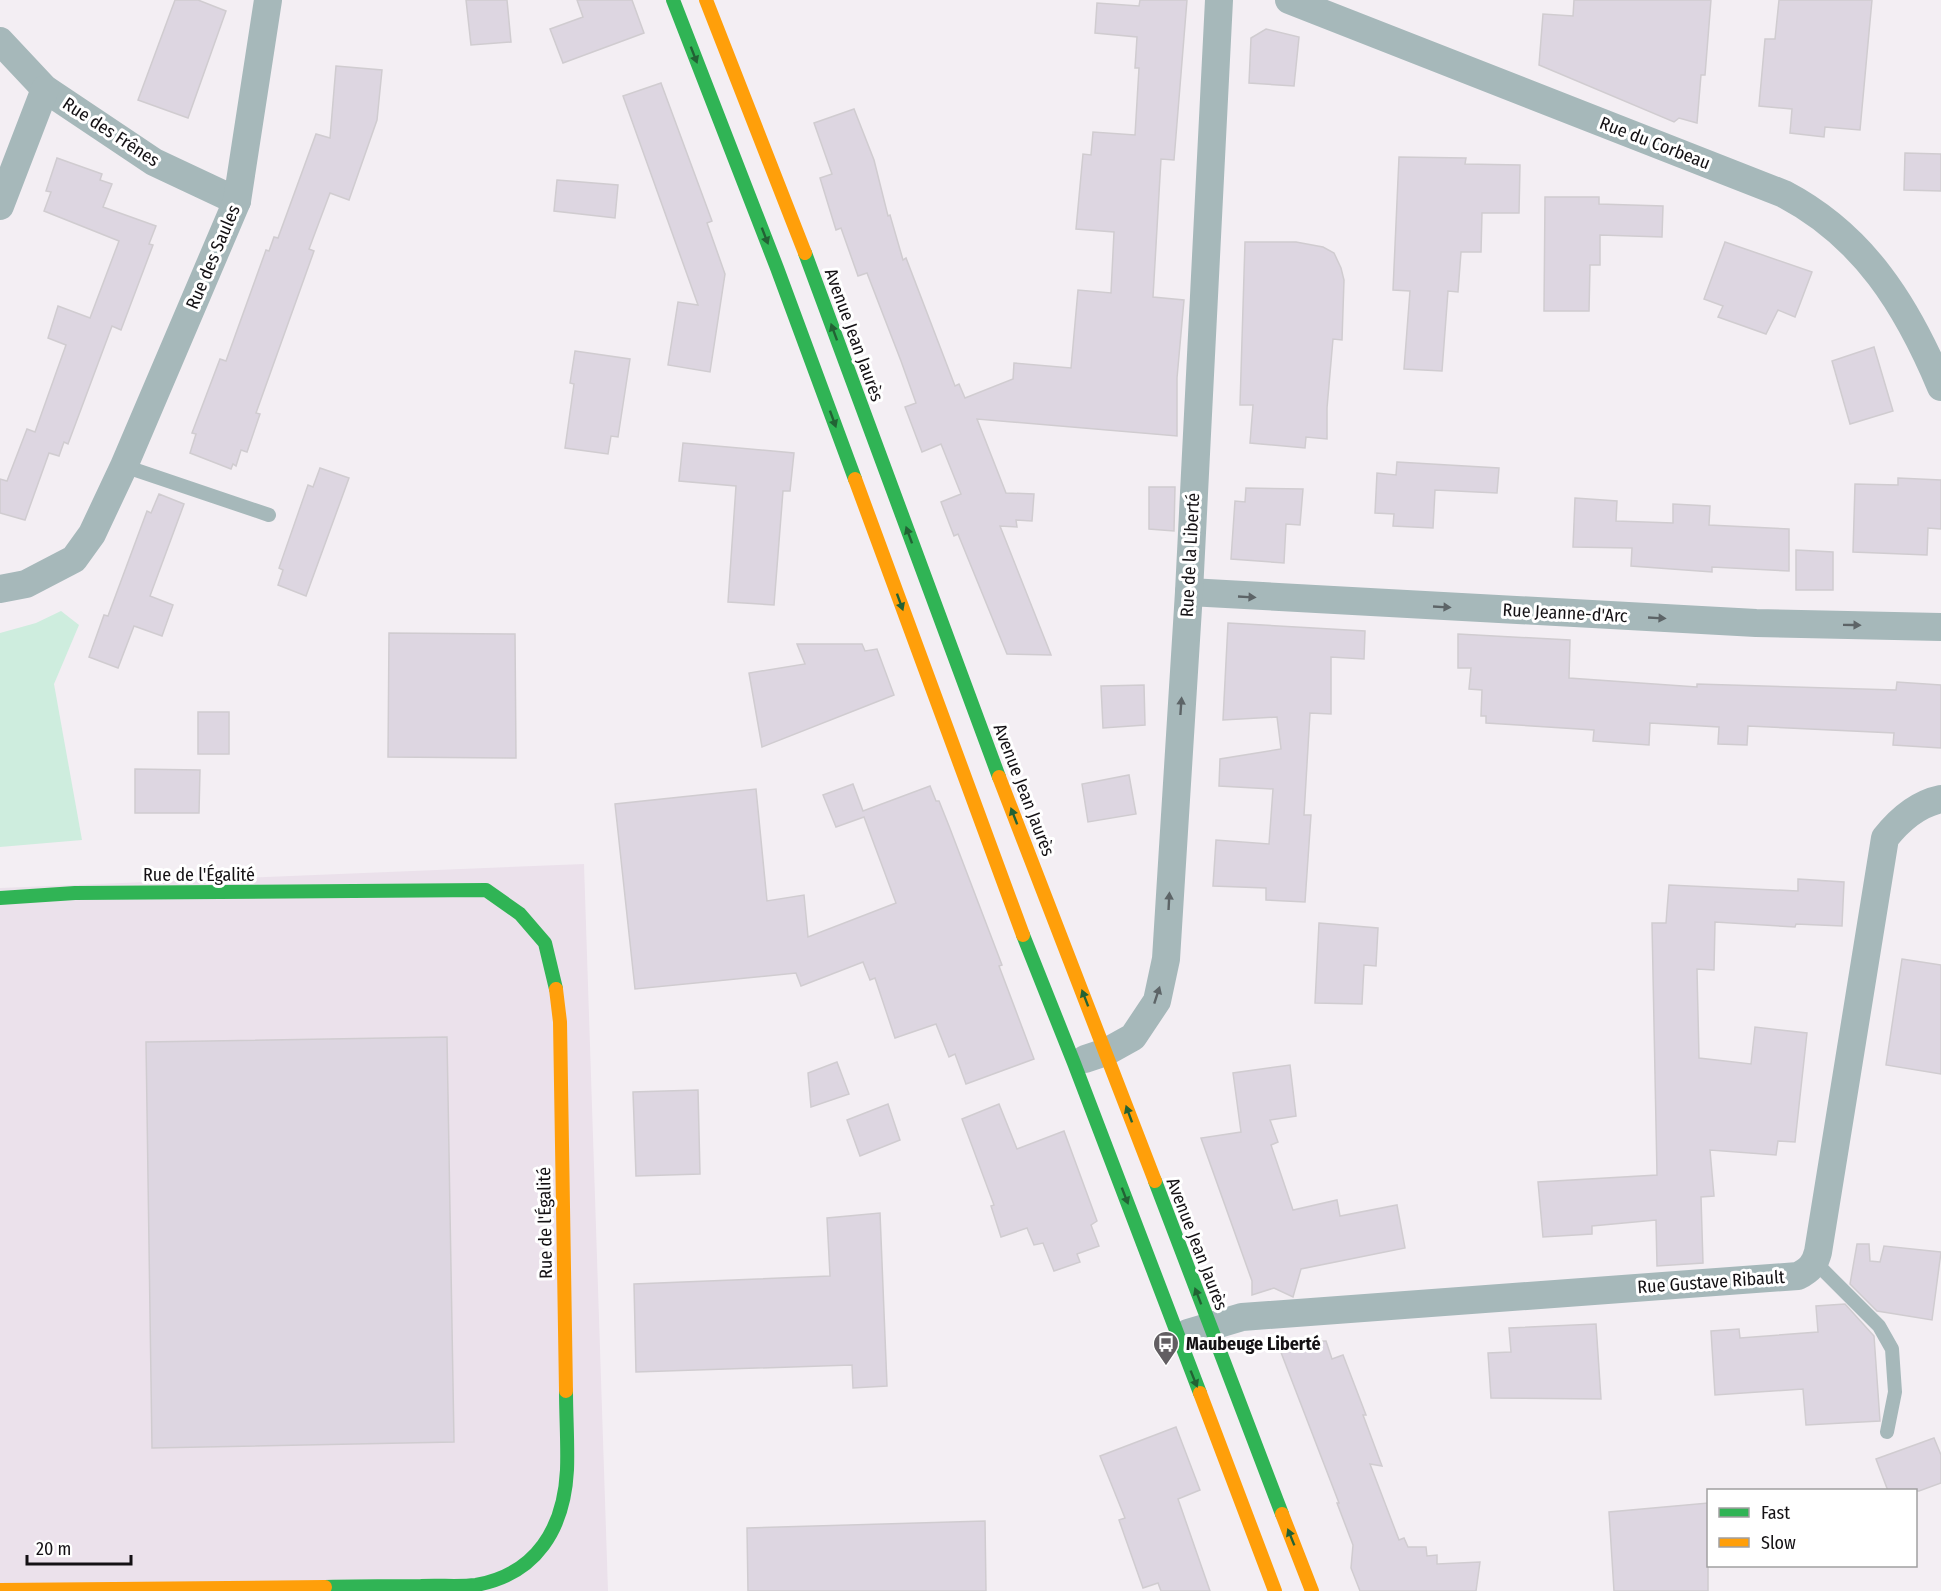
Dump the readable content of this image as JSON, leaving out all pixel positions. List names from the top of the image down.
{
  "streets": {
    "main road": ["Avenue Jean Jaurès", "Rue de l'Égalité"],
    "street": [
      "Rue des Frênes",
      "Rue du Corbeau",
      "Rue des Saules",
      "Rue de la Liberté",
      "Rue Jeanne-d'Arc",
      "Rue Gustave Ribault"
    ]
  },
  "crossings": [
    ["Rue des Frênes", "Rue des Saules"],
    ["Avenue Jean Jaurès", "Rue de la Liberté"],
    ["Avenue Jean Jaurès", "Rue Gustave Ribault"],
    ["Rue de la Liberté", "Rue Jeanne-d'Arc"]
  ],
  "one_way": ["Rue de la Liberté", "Rue Jeanne-d'Arc"],
  "places": {
    "bus stop": ["Maubeuge Liberté"]
  },
  "legend": ["Fast", "Slow"],
  "scale_bar": "20 m"
}
